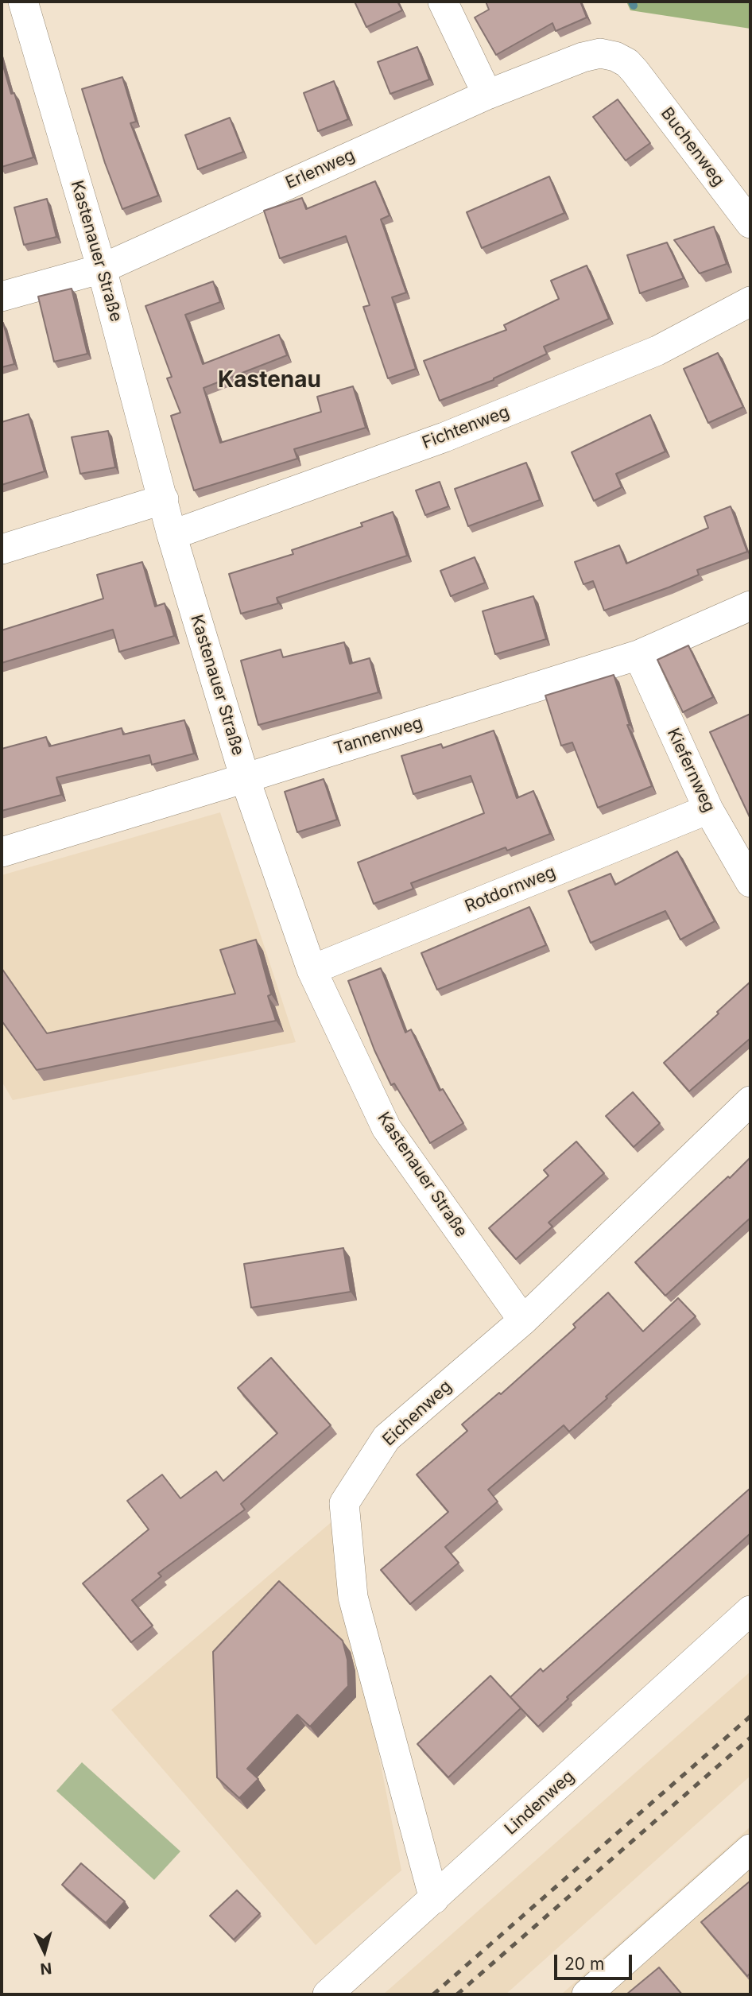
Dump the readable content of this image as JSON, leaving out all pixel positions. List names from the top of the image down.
{
  "streets": {
    "street": [
      "Buchenweg",
      "Erlenweg",
      "Kastenauer Straße",
      "Fichtenweg",
      "Tannenweg",
      "Kiefernweg",
      "Rotdornweg",
      "Eichenweg",
      "Lindenweg"
    ]
  },
  "crossings": [
    ["Buchenweg", "Erlenweg"],
    ["Erlenweg", "Kastenauer Straße"],
    ["Kastenauer Straße", "Fichtenweg"],
    ["Kastenauer Straße", "Tannenweg"],
    ["Kastenauer Straße", "Rotdornweg"],
    ["Kastenauer Straße", "Eichenweg"],
    ["Tannenweg", "Kiefernweg"],
    ["Kiefernweg", "Rotdornweg"],
    ["Eichenweg", "Lindenweg"]
  ],
  "districts": ["Kastenau"],
  "scale_bar": "20 m",
  "north": "bottom"
}
